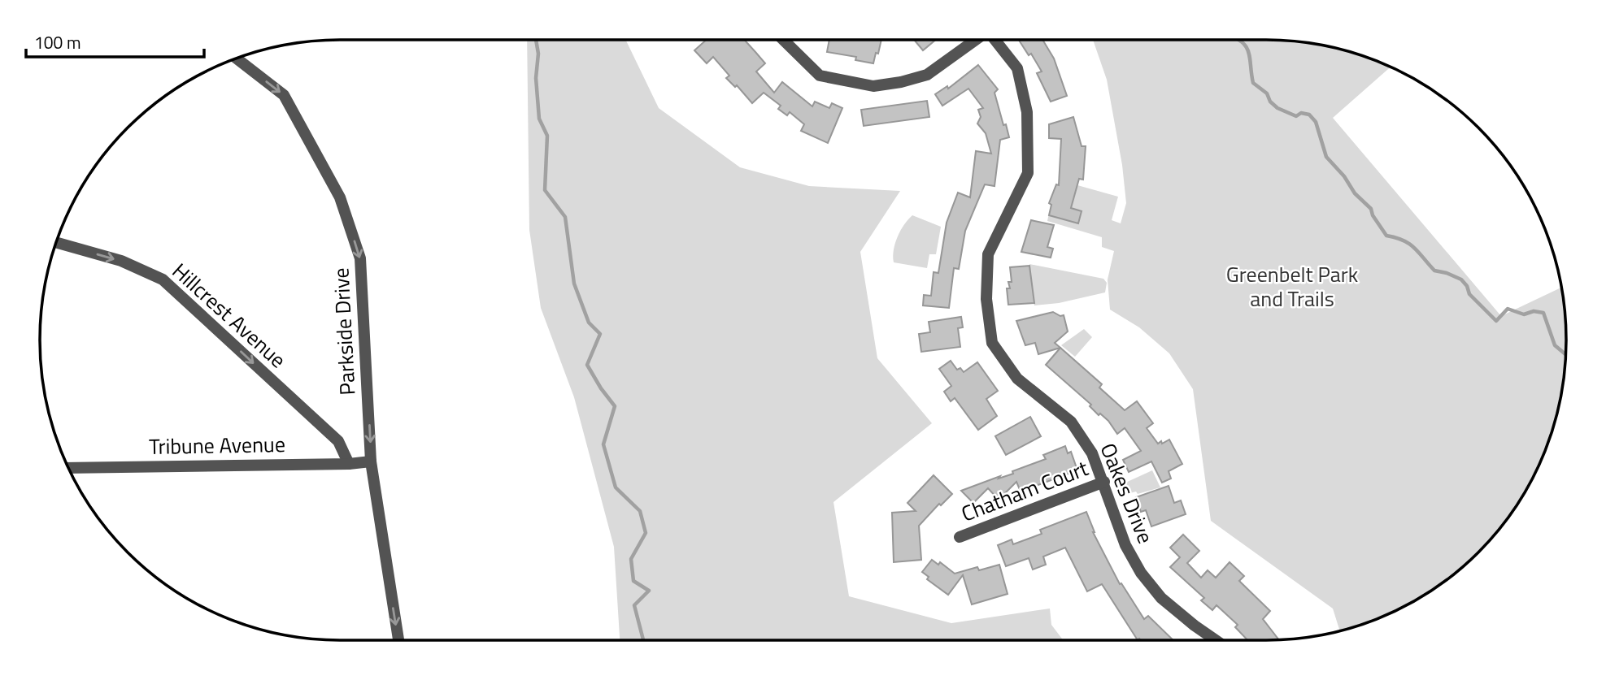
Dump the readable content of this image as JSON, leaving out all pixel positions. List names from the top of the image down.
{
  "streets": {
    "street": [
      "Hillcrest Avenue",
      "Parkside Drive",
      "Tribune Avenue",
      "Chatham Court",
      "Oakes Drive"
    ]
  },
  "crossings": [
    ["Hillcrest Avenue", "Tribune Avenue"],
    ["Parkside Drive", "Tribune Avenue"],
    ["Chatham Court", "Oakes Drive"]
  ],
  "one_way": ["Hillcrest Avenue", "Parkside Drive"],
  "parks": ["Greenbelt Park and Trails"],
  "scale_bar": "100 m"
}
